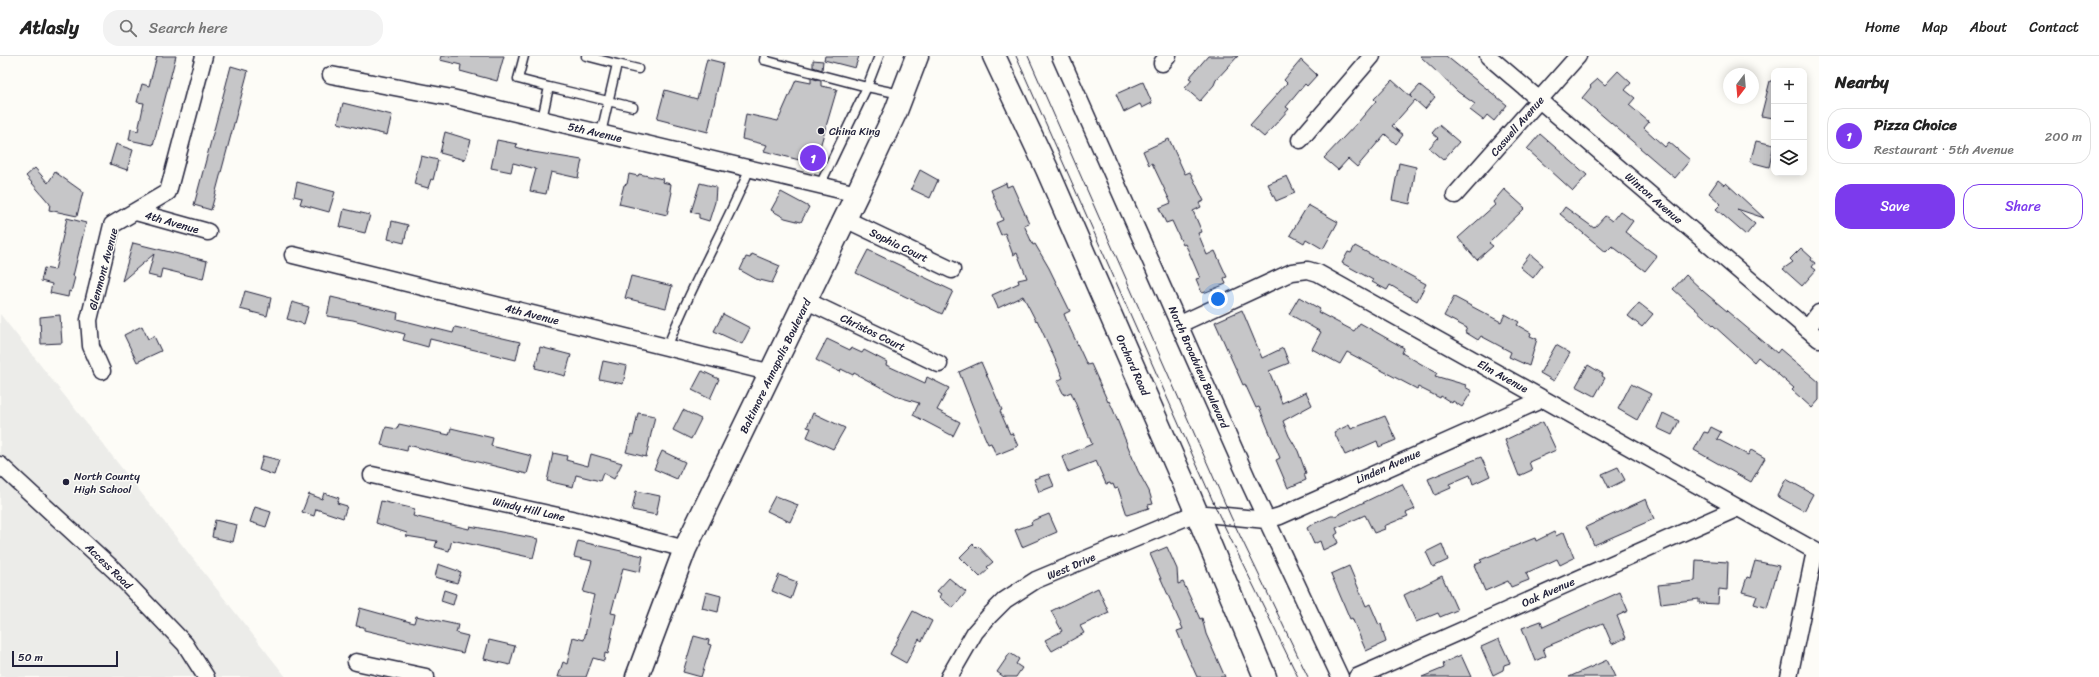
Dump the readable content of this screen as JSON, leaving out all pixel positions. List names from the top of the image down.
{
  "streets": {
    "main road": ["Orchard Road", "Baltimore Annapolis Boulevard"],
    "street": [
      "Caswell Avenue",
      "5th Avenue",
      "Winton Avenue",
      "4th Avenue",
      "Sophia Court",
      "Glenmont Avenue",
      "Christos Court",
      "North Broadview Boulevard",
      "Elm Avenue",
      "Linden Avenue",
      "Windy Hill Lane",
      "Access Road",
      "West Drive",
      "Oak Avenue"
    ]
  },
  "crossings": [
    ["Caswell Avenue", "Winton Avenue"],
    ["5th Avenue", "Baltimore Annapolis Boulevard"],
    ["4th Avenue", "Glenmont Avenue"],
    ["4th Avenue", "Baltimore Annapolis Boulevard"],
    ["Sophia Court", "Baltimore Annapolis Boulevard"],
    ["Christos Court", "Baltimore Annapolis Boulevard"],
    ["Orchard Road", "West Drive"],
    ["Baltimore Annapolis Boulevard", "Windy Hill Lane"],
    ["North Broadview Boulevard", "Elm Avenue"],
    ["North Broadview Boulevard", "Linden Avenue"],
    ["Elm Avenue", "Linden Avenue"],
    ["Elm Avenue", "Oak Avenue"],
    ["Linden Avenue", "West Drive"]
  ],
  "places": ["China King", "North County High School"],
  "scale_bar": "50 m",
  "north": "bottom",
  "page": {
    "header": "Atlasly",
    "search": "Search here",
    "nav": [
      "Home",
      "Map",
      "About",
      "Contact"
    ],
    "heading": "Nearby",
    "map_buttons": ["+", "−"],
    "list": [
      {
        "mark": "1",
        "name": "Pizza Choice",
        "note": "Restaurant · 5th Avenue",
        "value": "200 m"
      }
    ],
    "pins": "1",
    "buttons": ["Save", "Share"],
    "scale": "50 m"
  }
}
